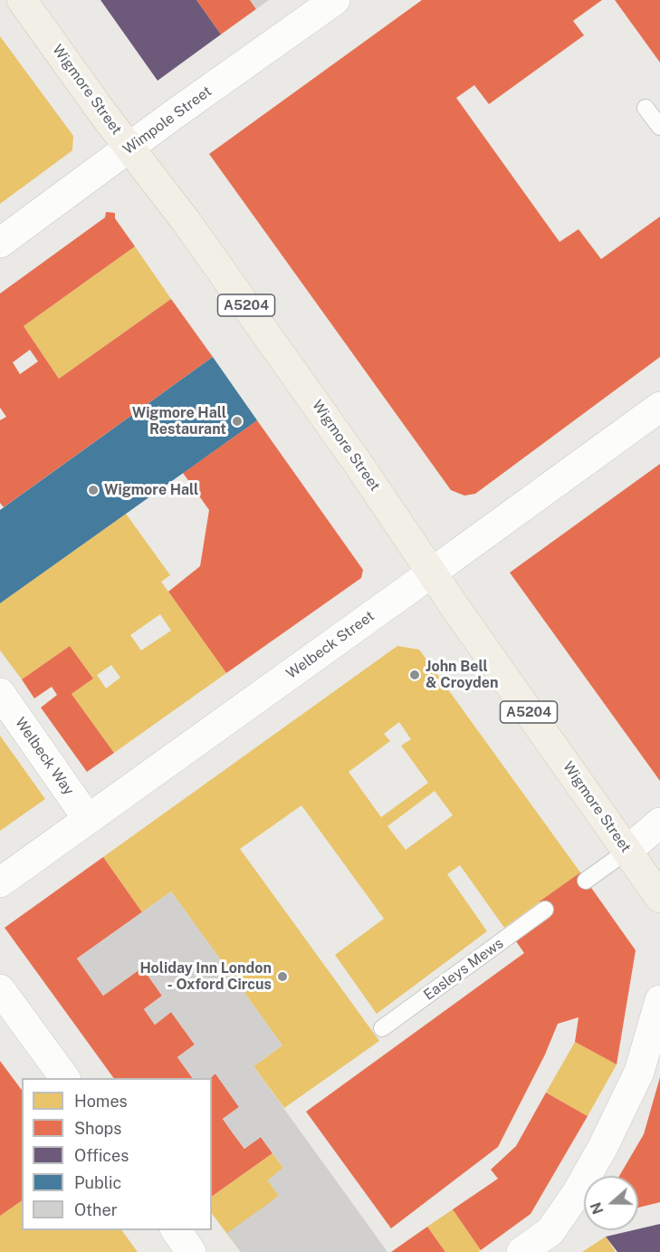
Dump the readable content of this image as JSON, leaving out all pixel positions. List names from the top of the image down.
{
  "streets": {
    "main road": ["Wigmore Street", "A5204"],
    "street": ["Wimpole Street", "Welbeck Street", "Welbeck Way"],
    "lane": ["Easleys Mews"]
  },
  "crossings": [
    ["Wigmore Street", "Wimpole Street"],
    ["Wigmore Street", "Welbeck Street"],
    ["Welbeck Street", "Welbeck Way"]
  ],
  "places": [
    "Wigmore Hall Restaurant",
    "Wigmore Hall",
    "John Bell & Croyden",
    "Holiday Inn London - Oxford Circus"
  ],
  "legend": [
    "Homes",
    "Shops",
    "Offices",
    "Public",
    "Other"
  ],
  "north": "left"
}
